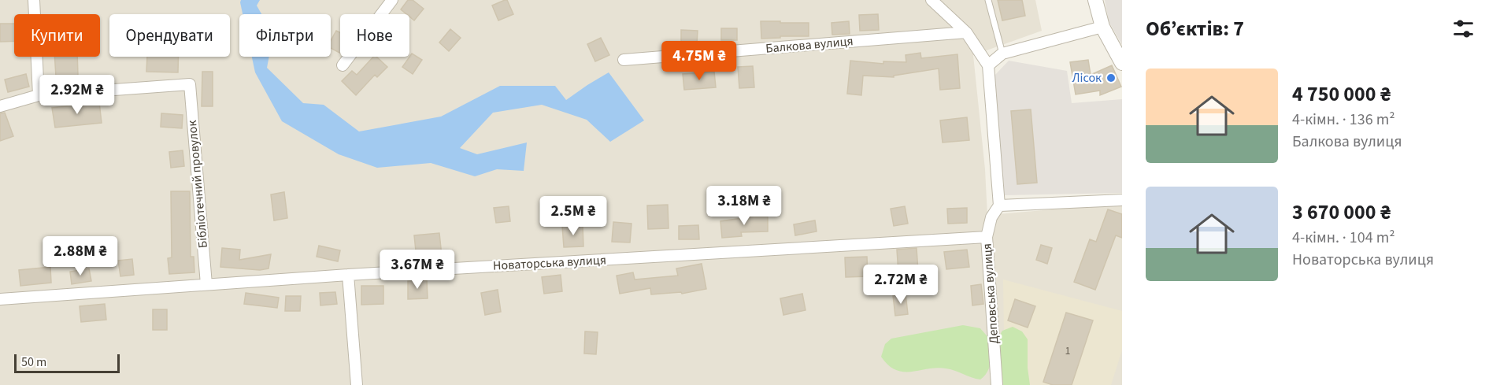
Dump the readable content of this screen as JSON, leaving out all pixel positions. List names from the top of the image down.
{
  "streets": {
    "street": [
      "Балкова вулиця",
      "Бібліотечний провулок",
      "Новаторська вулиця",
      "Деповська вулиця"
    ]
  },
  "crossings": [
    ["Бібліотечний провулок", "Новаторська вулиця"],
    ["Новаторська вулиця", "Деповська вулиця"]
  ],
  "places": ["Лісок"],
  "house_numbers": ["1"],
  "scale_bar": "50 m",
  "page": {
    "heading": "Об’єктів: 7",
    "chip": [
      "Купити",
      "Орендувати",
      "Фільтри",
      "Нове"
    ],
    "price": [
      "4.75M ₴",
      "2.92M ₴",
      "3.18M ₴",
      "2.5M ₴",
      "2.88M ₴",
      "3.67M ₴",
      "2.72M ₴"
    ],
    "list": [
      {
        "name": "4 750 000 ₴",
        "note": "4-кімн. · 136 m² · Балкова вулиця"
      },
      {
        "name": "3 670 000 ₴",
        "note": "4-кімн. · 104 m² · Новаторська вулиця"
      }
    ],
    "scale": "50 m"
  }
}
